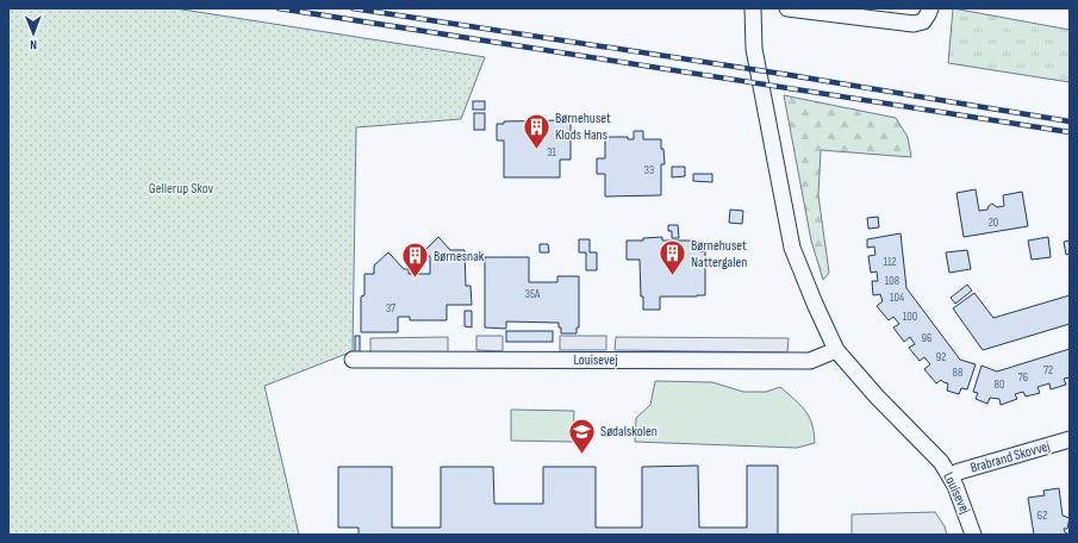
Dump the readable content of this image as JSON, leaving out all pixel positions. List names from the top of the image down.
{
  "streets": {
    "street": ["Louisevej", "Brabrand Skovvej"]
  },
  "crossings": [
    ["Louisevej", "Brabrand Skovvej"]
  ],
  "parks": ["Gellerup Skov"],
  "places": {
    "building": ["Børnehuset Klods Hans", "Børnehuset Nattergalen", "Børnesnak"],
    "school or university": ["Sødalskolen"]
  },
  "house_numbers": [
    "31",
    "33",
    "20",
    "112",
    "108",
    "35A",
    "104",
    "37",
    "100",
    "96",
    "92",
    "72",
    "88",
    "76",
    "80",
    "62"
  ],
  "north": "bottom"
}
